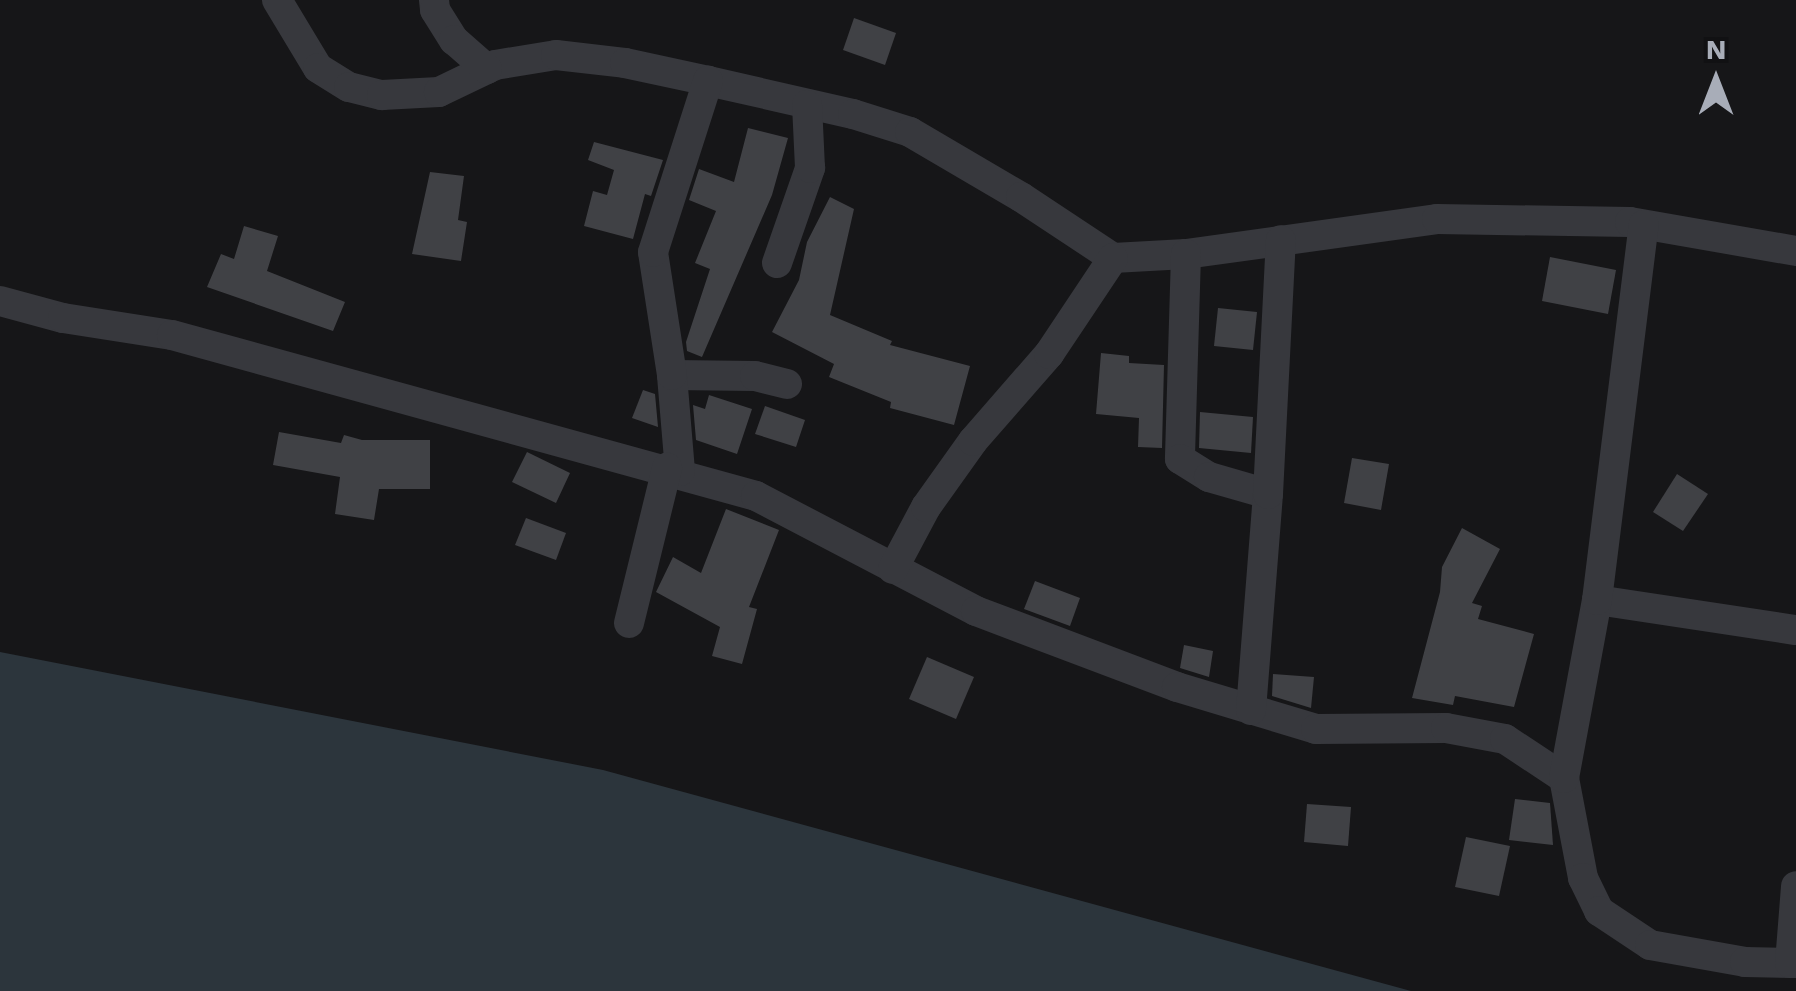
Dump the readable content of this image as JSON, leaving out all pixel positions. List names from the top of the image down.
{
  "north": "top"
}
